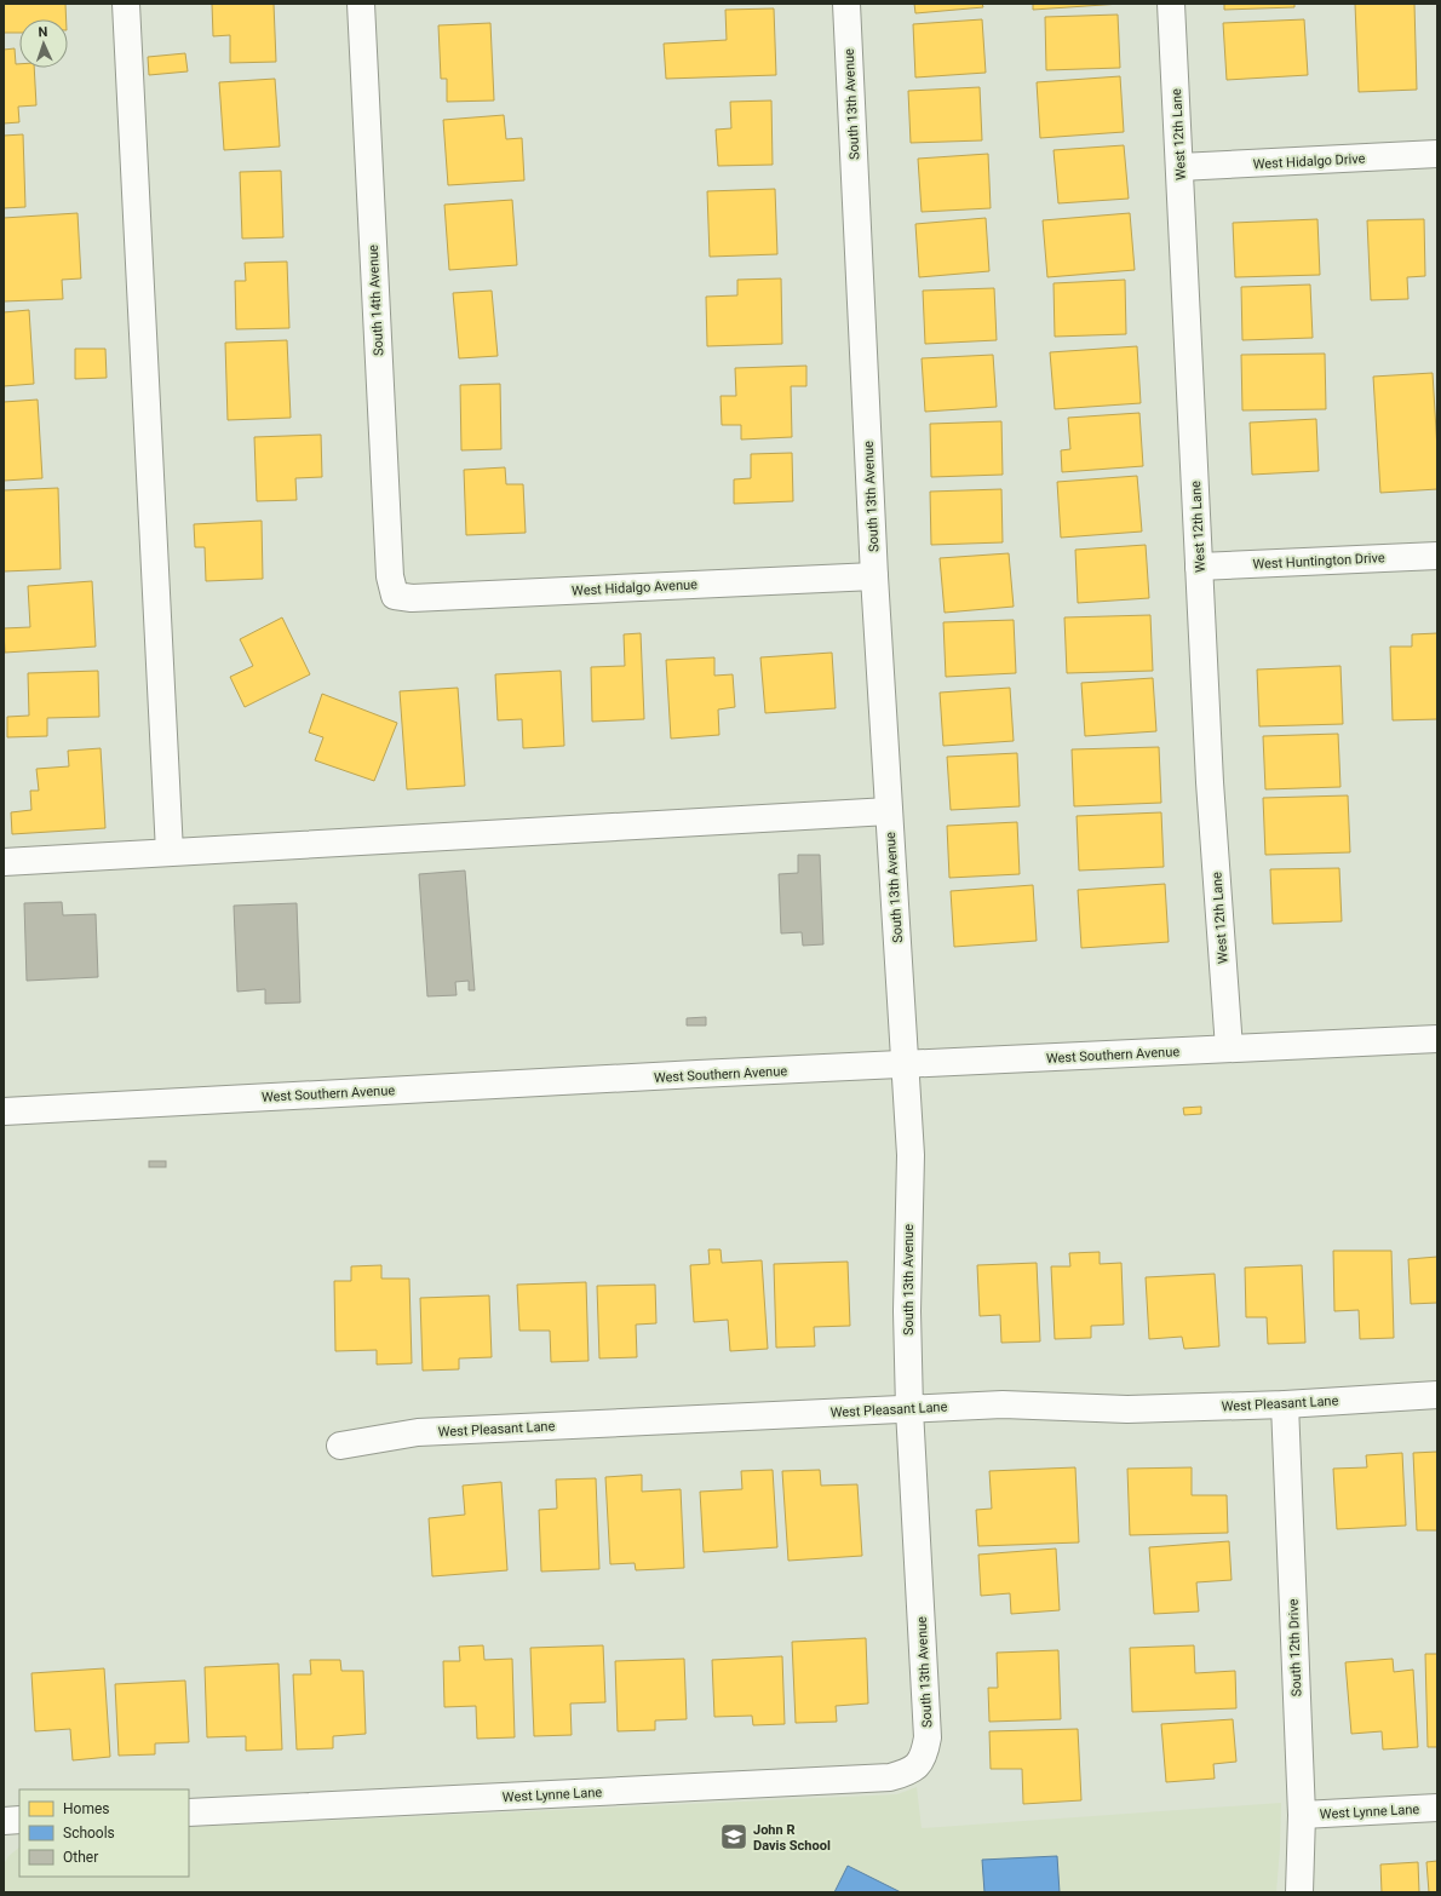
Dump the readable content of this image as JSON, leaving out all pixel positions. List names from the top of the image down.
{
  "streets": {
    "street": [
      "South 13th Avenue",
      "West 12th Lane",
      "West Hidalgo Drive",
      "South 14th Avenue",
      "West Huntington Drive",
      "West Hidalgo Avenue",
      "West Southern Avenue",
      "West Pleasant Lane",
      "South 12th Drive",
      "West Lynne Lane"
    ]
  },
  "crossings": [
    ["South 13th Avenue", "West Hidalgo Avenue"],
    ["South 13th Avenue", "West Southern Avenue"],
    ["South 13th Avenue", "West Pleasant Lane"],
    ["South 13th Avenue", "West Lynne Lane"],
    ["West 12th Lane", "West Hidalgo Drive"],
    ["West 12th Lane", "West Huntington Drive"],
    ["West 12th Lane", "West Southern Avenue"],
    ["South 14th Avenue", "West Hidalgo Avenue"],
    ["West Pleasant Lane", "South 12th Drive"],
    ["South 12th Drive", "West Lynne Lane"]
  ],
  "places": {
    "school or university": ["John R Davis School"]
  },
  "legend": ["Homes", "Schools", "Other"],
  "north": "top"
}
